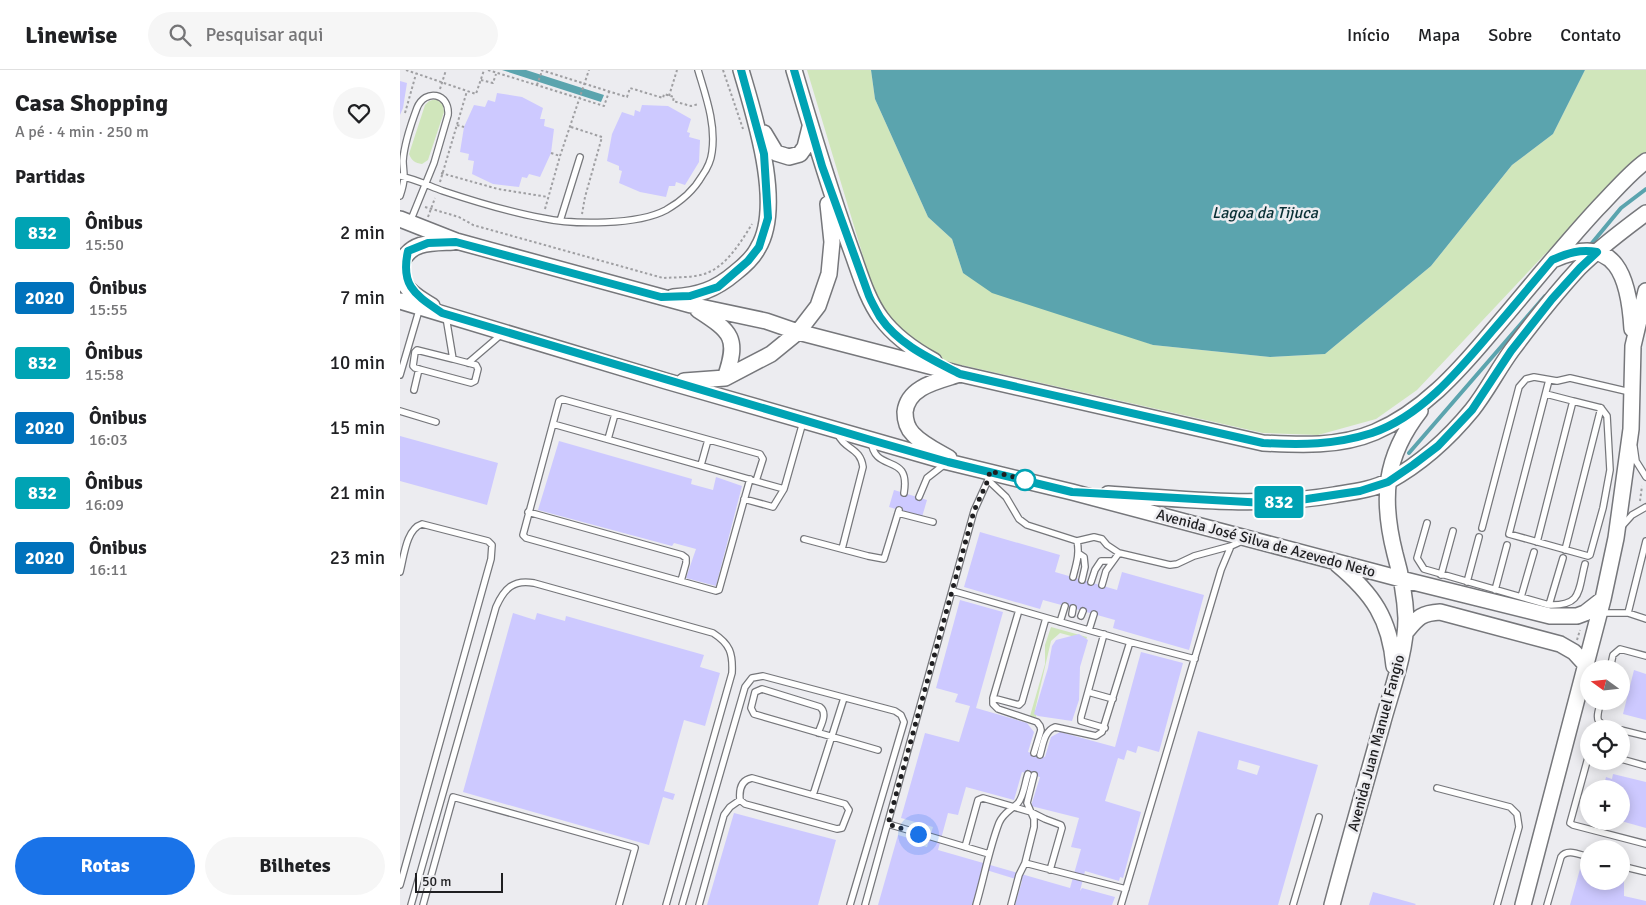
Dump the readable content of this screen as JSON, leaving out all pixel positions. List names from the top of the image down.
{
  "streets": {
    "street": ["Avenida José Silva de Azevedo Neto", "Avenida Juan Manuel Fangio"]
  },
  "crossings": [
    ["Avenida José Silva de Azevedo Neto", "Avenida Juan Manuel Fangio"]
  ],
  "water": ["Lagoa da Tijuca"],
  "lines": ["bus line 832"],
  "scale_bar": "50 m",
  "north": "left",
  "page": {
    "header": "Linewise",
    "search": "Pesquisar aqui",
    "nav": [
      "Início",
      "Mapa",
      "Sobre",
      "Contato"
    ],
    "heading": [
      ["Casa Shopping", "A pé · 4 min · 250 m"],
      "Partidas"
    ],
    "on_map": "832",
    "list": [
      {
        "mark": "832",
        "name": "Ônibus",
        "note": "15:50",
        "value": "2 min"
      },
      {
        "mark": "2020",
        "name": "Ônibus",
        "note": "15:55",
        "value": "7 min"
      },
      {
        "mark": "832",
        "name": "Ônibus",
        "note": "15:58",
        "value": "10 min"
      },
      {
        "mark": "2020",
        "name": "Ônibus",
        "note": "16:03",
        "value": "15 min"
      },
      {
        "mark": "832",
        "name": "Ônibus",
        "note": "16:09",
        "value": "21 min"
      },
      {
        "mark": "2020",
        "name": "Ônibus",
        "note": "16:11",
        "value": "23 min"
      }
    ],
    "map_buttons": ["+", "−"],
    "buttons": ["Rotas", "Bilhetes"],
    "scale": "50 m"
  }
}
